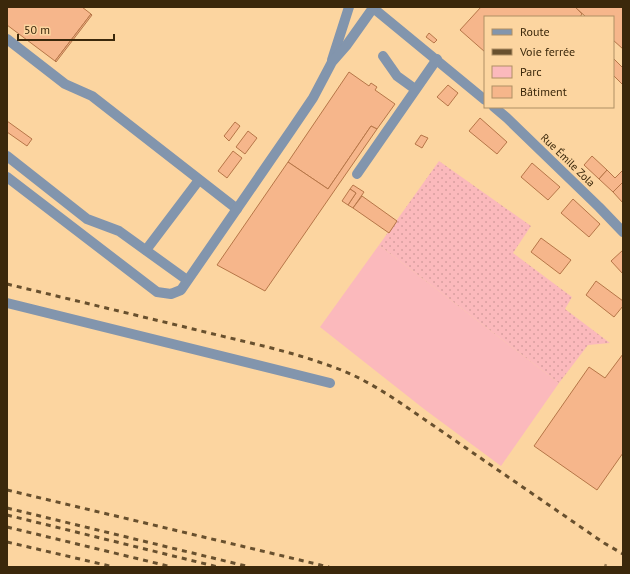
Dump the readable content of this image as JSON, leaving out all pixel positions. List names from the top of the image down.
{
  "streets": {
    "street": ["Rue Émile Zola"]
  },
  "legend": [
    "Route",
    "Voie ferrée",
    "Parc",
    "Bâtiment"
  ],
  "scale_bar": "50 m"
}
